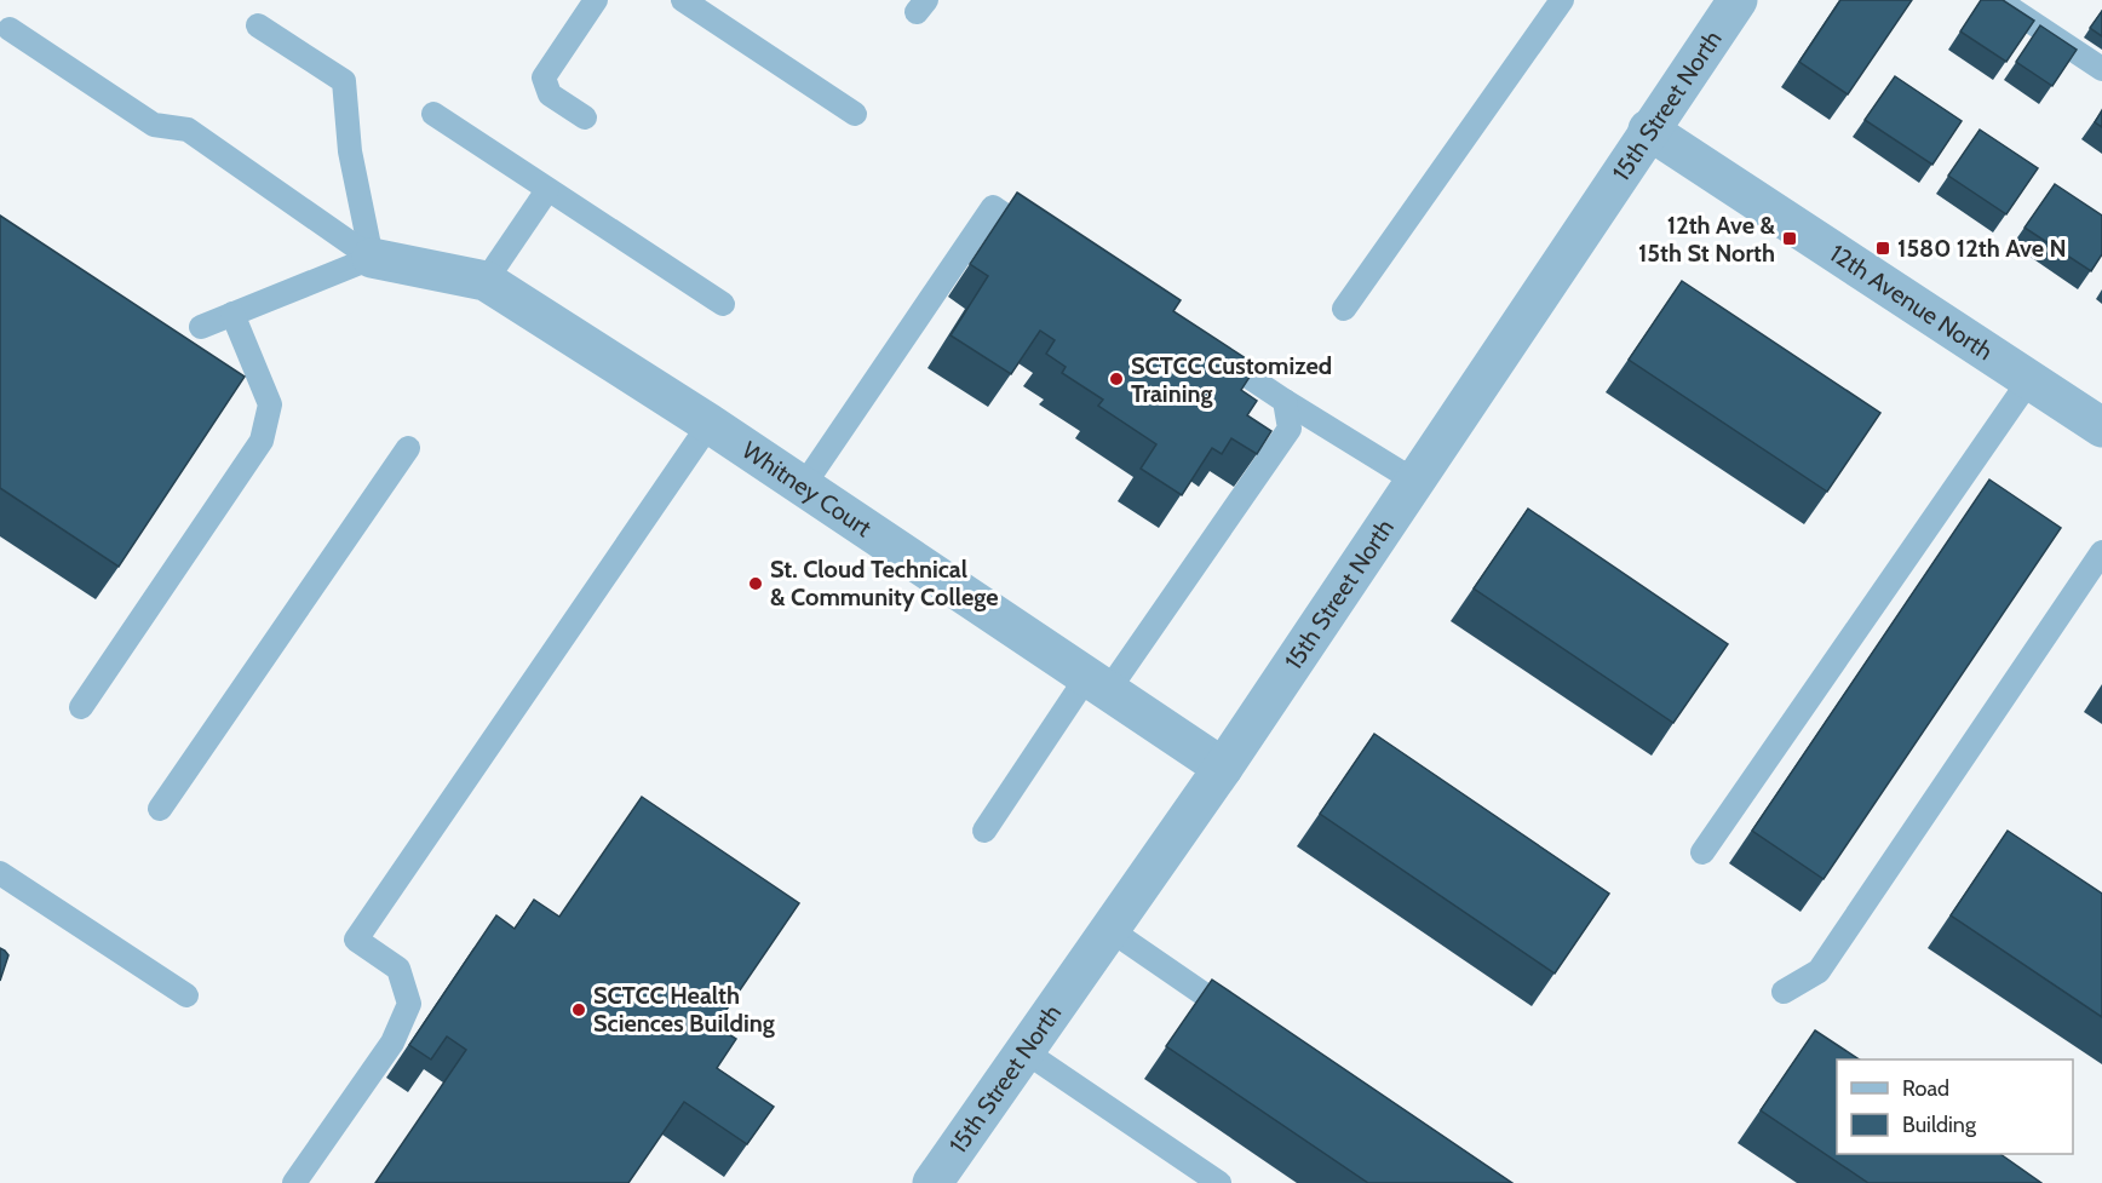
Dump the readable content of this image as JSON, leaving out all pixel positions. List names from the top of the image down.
{
  "streets": {
    "street": ["15th Street North", "12th Avenue North", "Whitney Court"]
  },
  "crossings": [
    ["15th Street North", "12th Avenue North"],
    ["15th Street North", "Whitney Court"]
  ],
  "places": {
    "transit": ["12th Ave & 15th St North", "1580 12th Ave N"],
    "other": ["SCTCC Customized Training", "St. Cloud Technical & Community College", "SCTCC Health Sciences Building"]
  },
  "legend": ["Road", "Building"]
}
